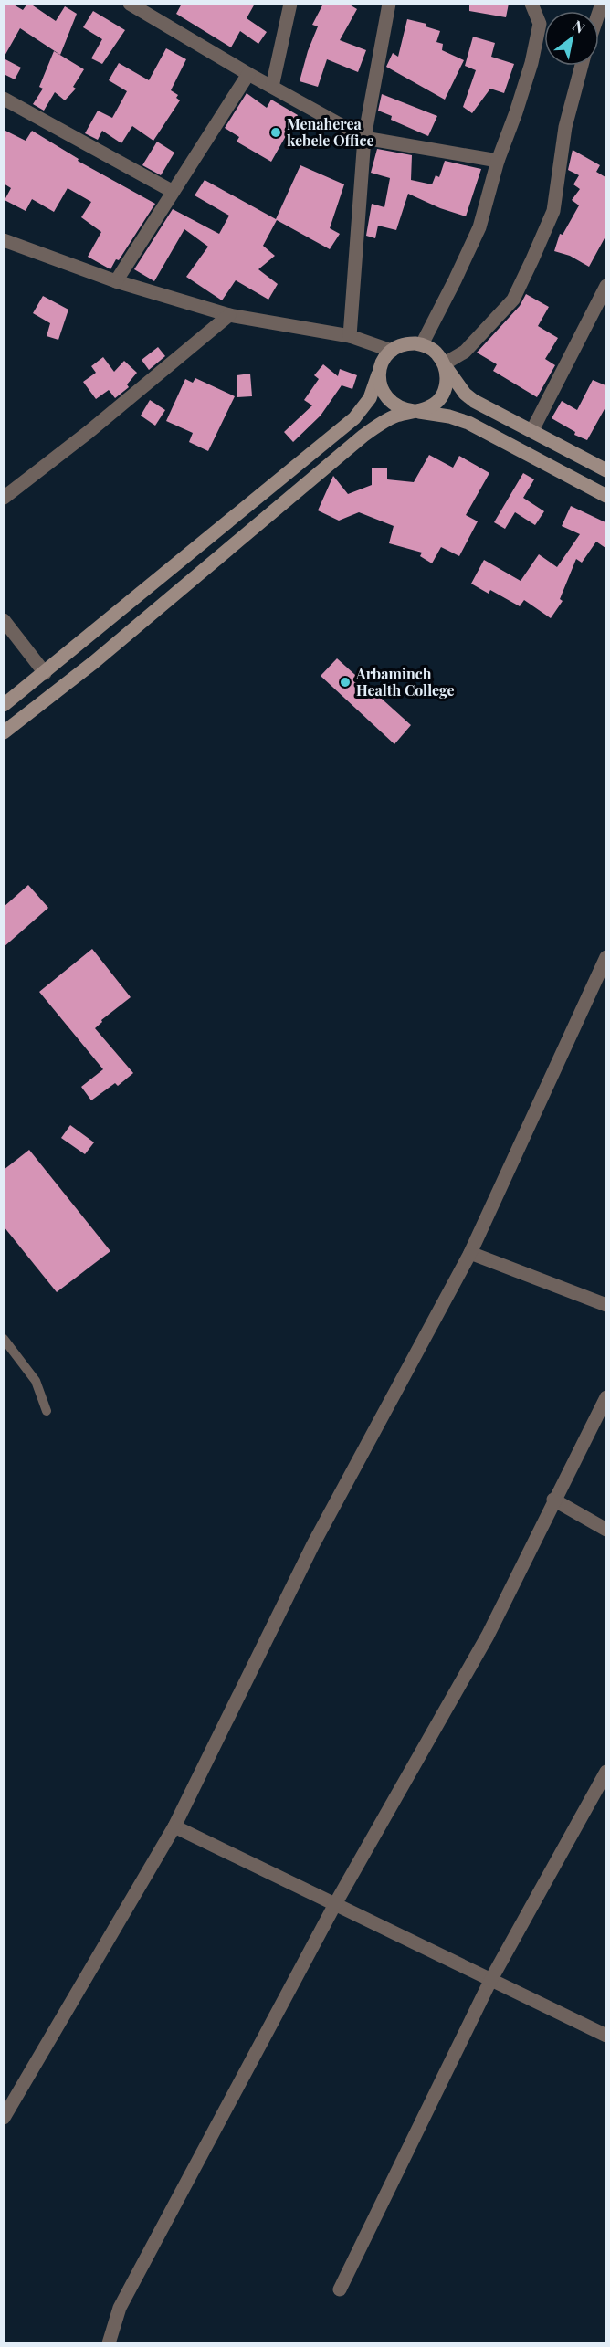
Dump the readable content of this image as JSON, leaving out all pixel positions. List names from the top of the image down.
{
  "places": ["Menaherea kebele Office", "Arbaminch Health College"],
  "north": "top right"
}
